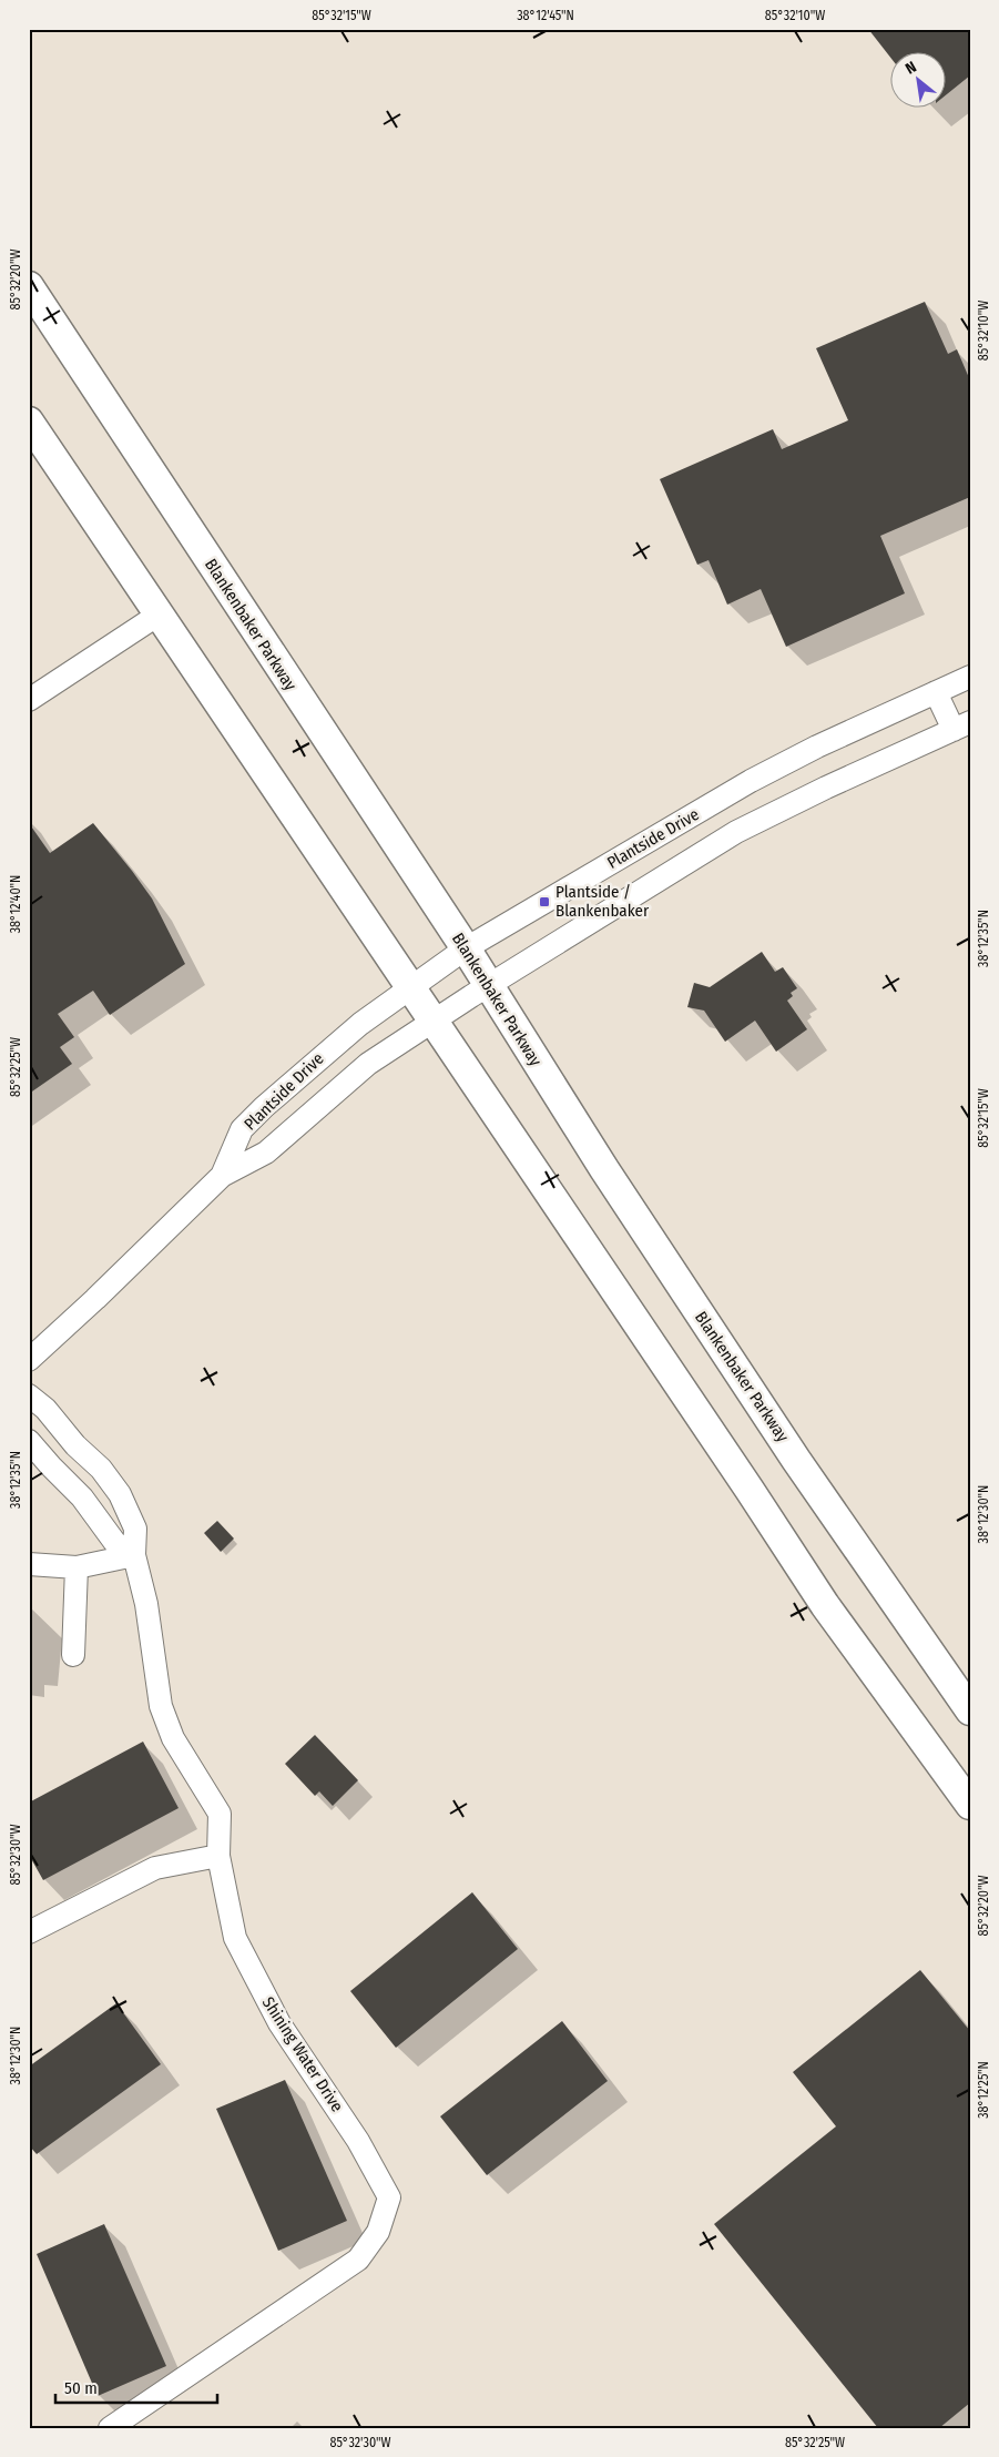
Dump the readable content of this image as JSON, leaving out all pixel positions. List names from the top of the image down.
{
  "streets": {
    "main road": ["Blankenbaker Parkway"],
    "street": ["Plantside Drive", "Shining Water Drive"]
  },
  "crossings": [
    ["Blankenbaker Parkway", "Plantside Drive"]
  ],
  "places": {
    "transit": ["Plantside / Blankenbaker"]
  },
  "scale_bar": "50 m",
  "north": "top left",
  "coordinates": [
    "85°32'15\"W",
    "38°12'45\"N",
    "85°32'10\"W",
    "85°32'20\"W",
    "38°12'40\"N",
    "38°12'35\"N",
    "85°32'25\"W",
    "38°12'30\"N",
    "85°32'30\"W",
    "38°12'25\"N"
  ]
}
